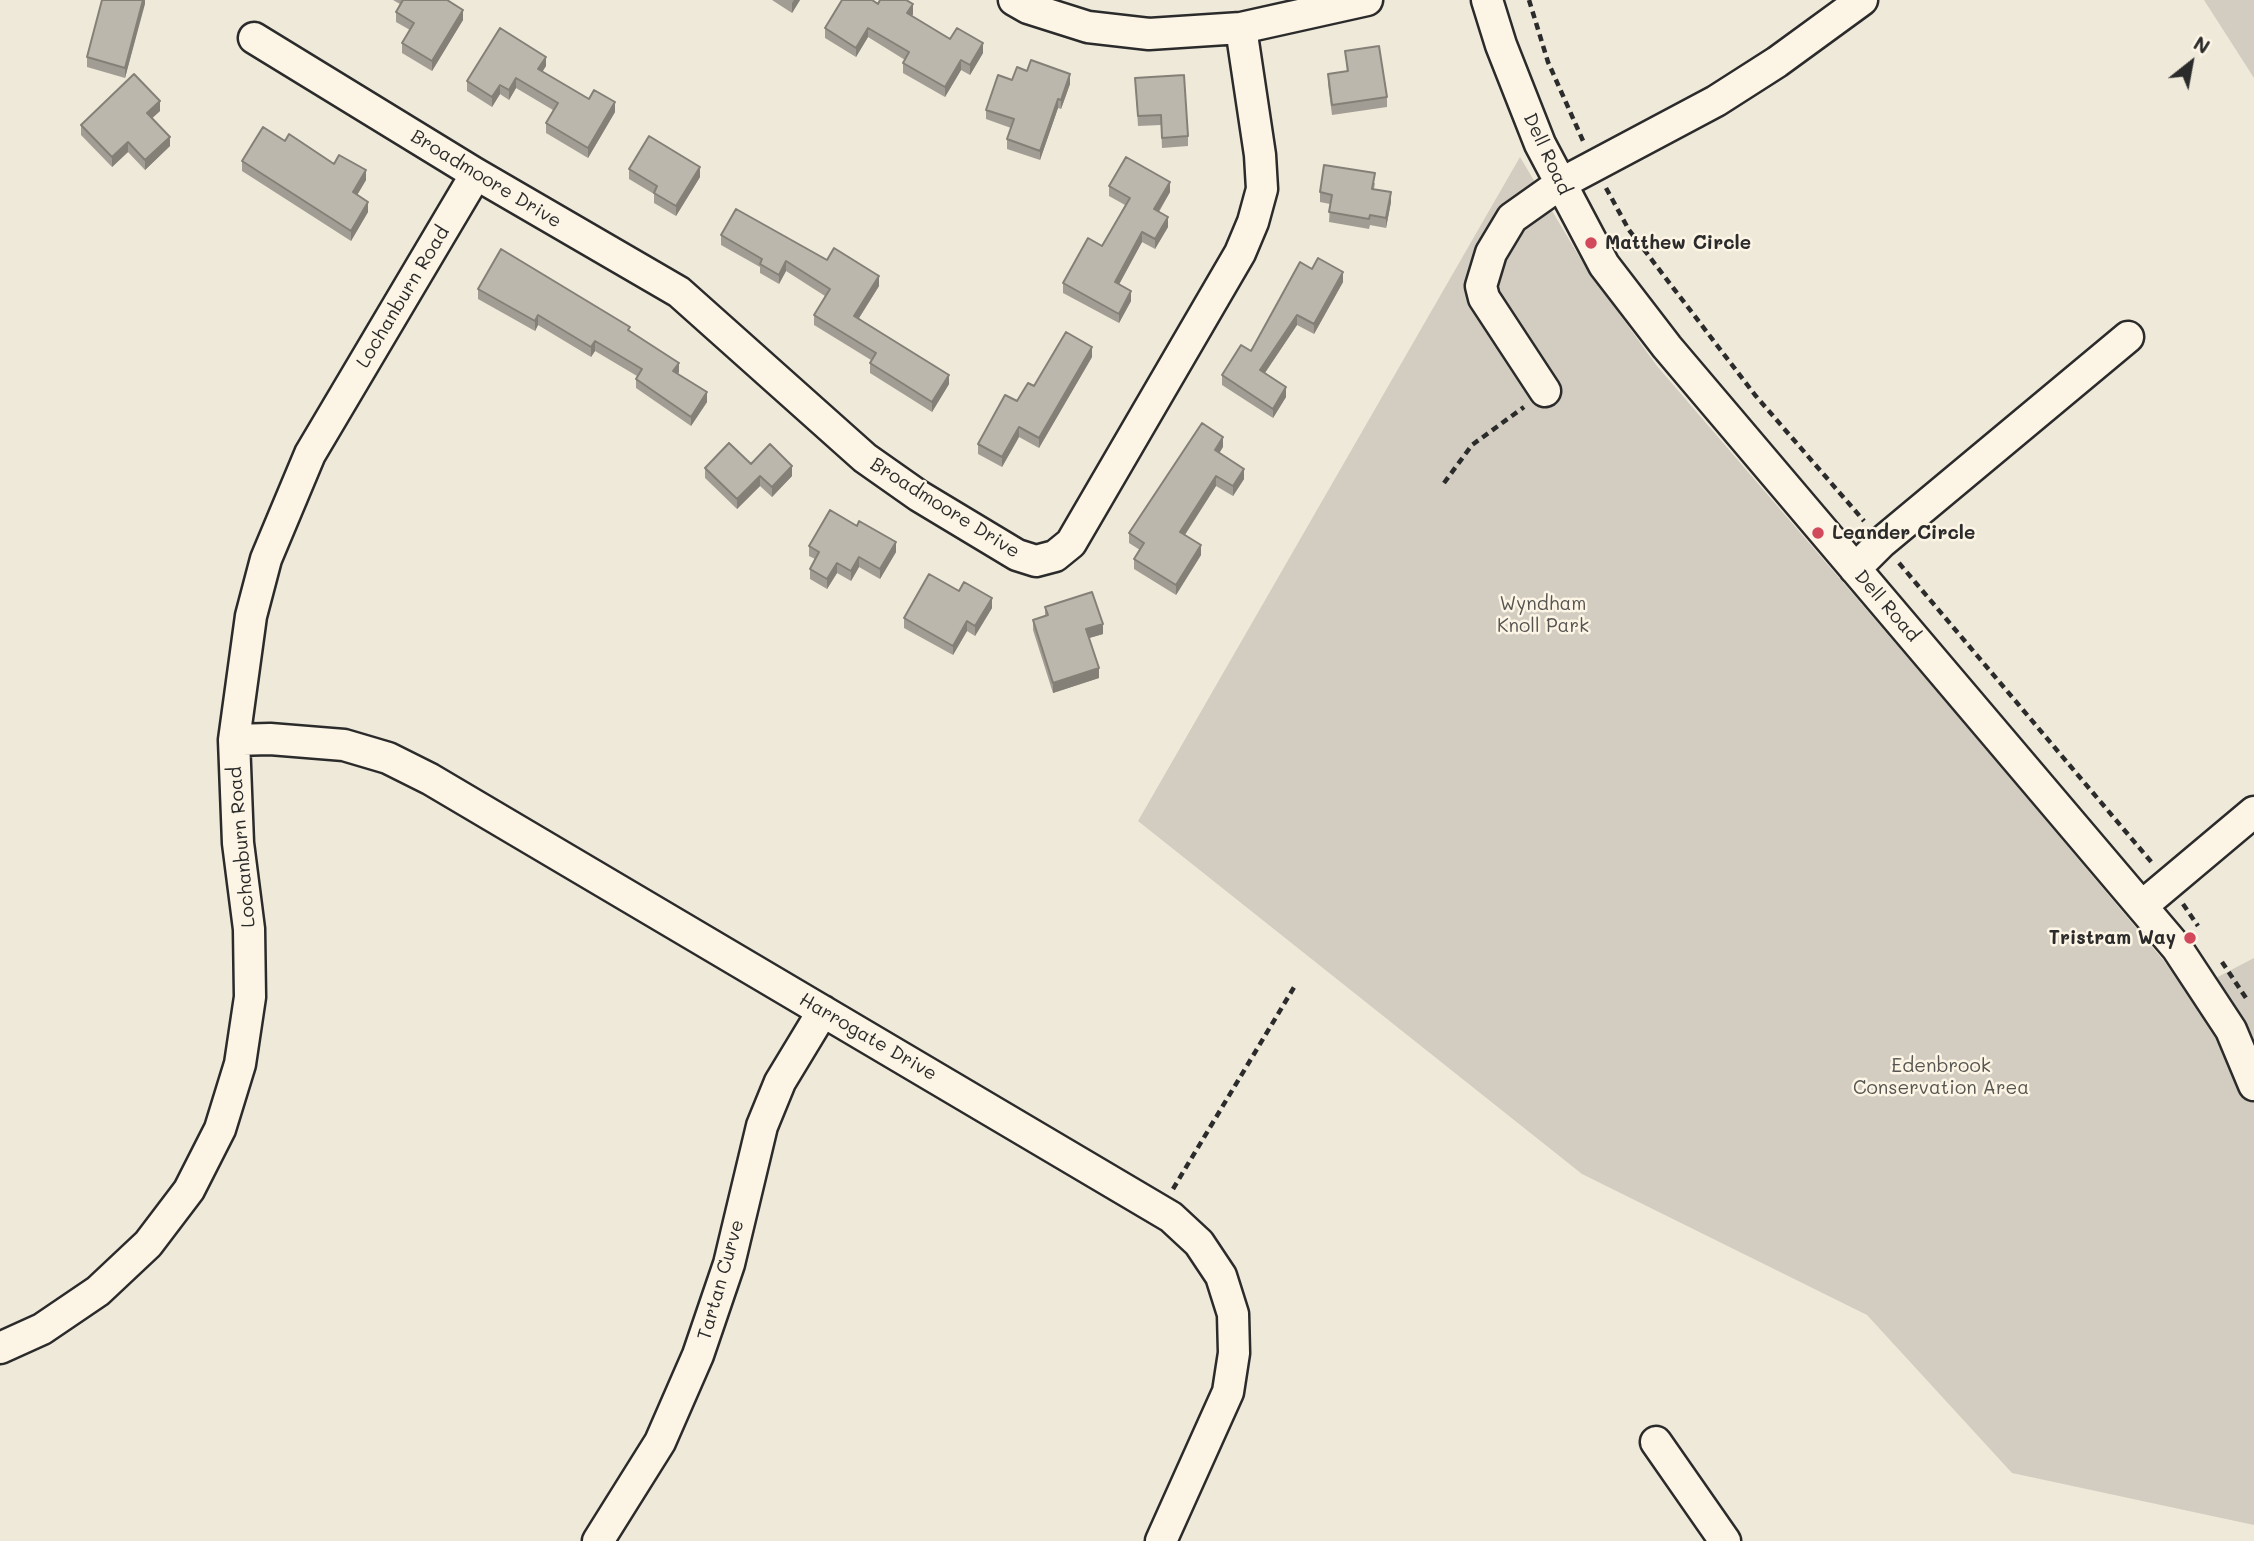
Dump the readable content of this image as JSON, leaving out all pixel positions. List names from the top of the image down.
{
  "streets": {
    "street": [
      "Dell Road",
      "Broadmoore Drive",
      "Lochanburn Road",
      "Harrogate Drive",
      "Tartan Curve"
    ]
  },
  "crossings": [
    ["Broadmoore Drive", "Lochanburn Road"],
    ["Lochanburn Road", "Harrogate Drive"],
    ["Harrogate Drive", "Tartan Curve"]
  ],
  "parks": ["Wyndham Knoll Park", "Edenbrook Conservation Area"],
  "places": ["Matthew Circle", "Leander Circle", "Tristram Way"],
  "north": "top right"
}
